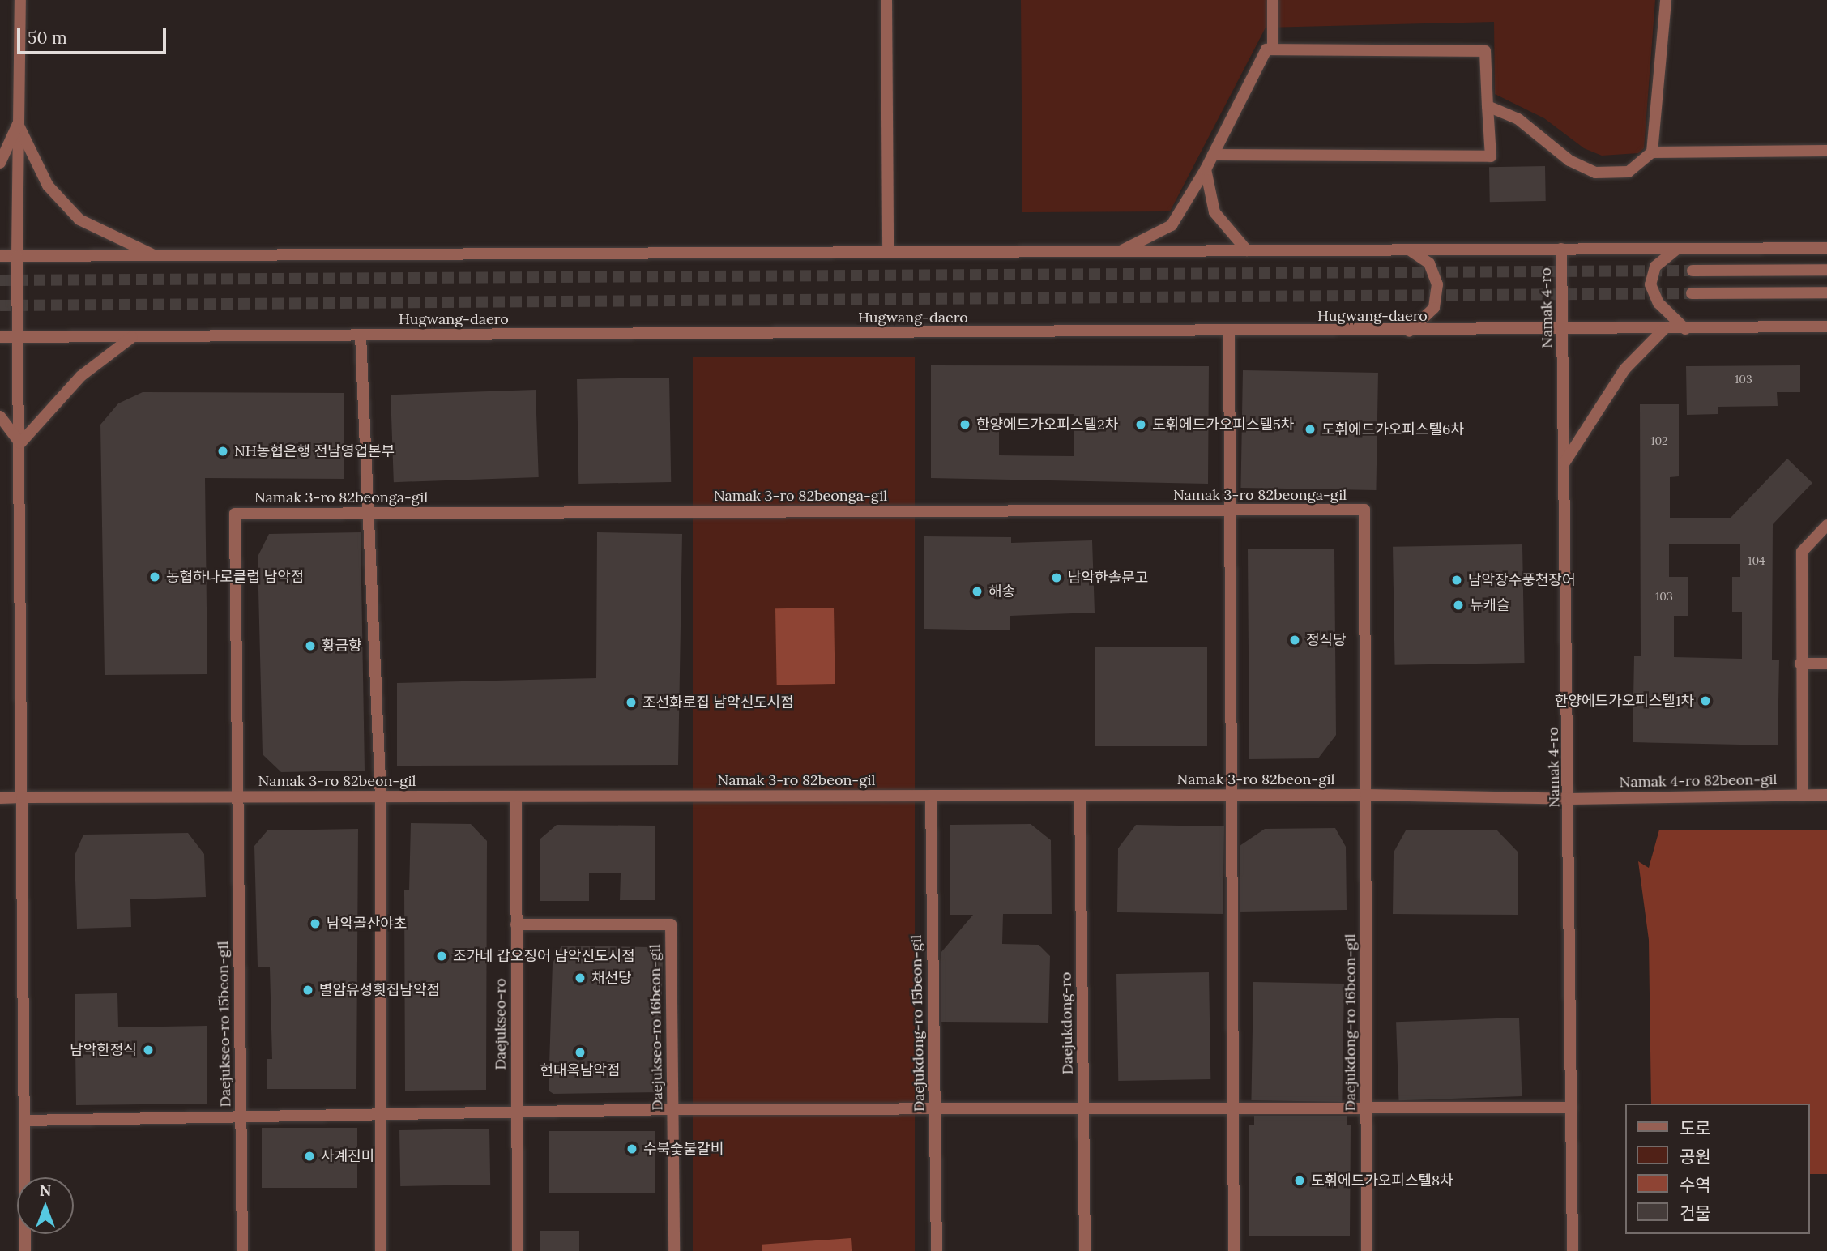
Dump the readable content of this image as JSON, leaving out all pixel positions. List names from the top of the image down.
{
  "streets": {
    "street": [
      "Namak 4-ro",
      "Hugwang-daero",
      "Namak 3-ro 82beonga-gil",
      "Namak 3-ro 82beon-gil",
      "Namak 4-ro 82beon-gil",
      "Daejukdong-ro 16beon-gil",
      "Daejukdong-ro 15beon-gil",
      "Daejukdong-ro",
      "Daejukseo-ro 15beon-gil",
      "Daejukseo-ro",
      "Daejukseo-ro 16beon-gil"
    ]
  },
  "crossings": [
    ["Namak 4-ro", "Hugwang-daero"],
    ["Namak 4-ro", "Namak 3-ro 82beon-gil"],
    ["Namak 4-ro", "Namak 4-ro 82beon-gil"],
    ["Namak 3-ro 82beonga-gil", "Namak 3-ro 82beon-gil"],
    ["Namak 3-ro 82beonga-gil", "Daejukdong-ro 16beon-gil"],
    ["Namak 3-ro 82beonga-gil", "Daejukseo-ro 15beon-gil"],
    ["Namak 3-ro 82beon-gil", "Namak 4-ro 82beon-gil"],
    ["Namak 3-ro 82beon-gil", "Daejukdong-ro 16beon-gil"],
    ["Namak 3-ro 82beon-gil", "Daejukdong-ro 15beon-gil"],
    ["Namak 3-ro 82beon-gil", "Daejukdong-ro"],
    ["Namak 3-ro 82beon-gil", "Daejukseo-ro 15beon-gil"],
    ["Namak 3-ro 82beon-gil", "Daejukseo-ro"],
    ["Daejukseo-ro", "Daejukseo-ro 16beon-gil"]
  ],
  "places": [
    "한양에드가오피스텔2차",
    "도휘에드가오피스텔5차",
    "도휘에드가오피스텔6차",
    "NH농협은행 전남영업본부",
    "농협하나로클럽 남악점",
    "남악한솔문고",
    "남악장수풍천장어",
    "해송",
    "뉴캐슬",
    "정식당",
    "황금향",
    "한양에드가오피스텔1차",
    "조선화로집 남악신도시점",
    "남악골산야초",
    "조가네 갑오징어 남악신도시점",
    "채선당",
    "별암유성횟집남악점",
    "남악한정식",
    "현대옥남악점",
    "수북숯불갈비",
    "사계진미",
    "도휘에드가오피스텔8차"
  ],
  "house_numbers": [
    "103",
    "102",
    "104",
    "103"
  ],
  "legend": [
    "도로",
    "공원",
    "수역",
    "건물"
  ],
  "scale_bar": "50 m",
  "north": "top"
}
